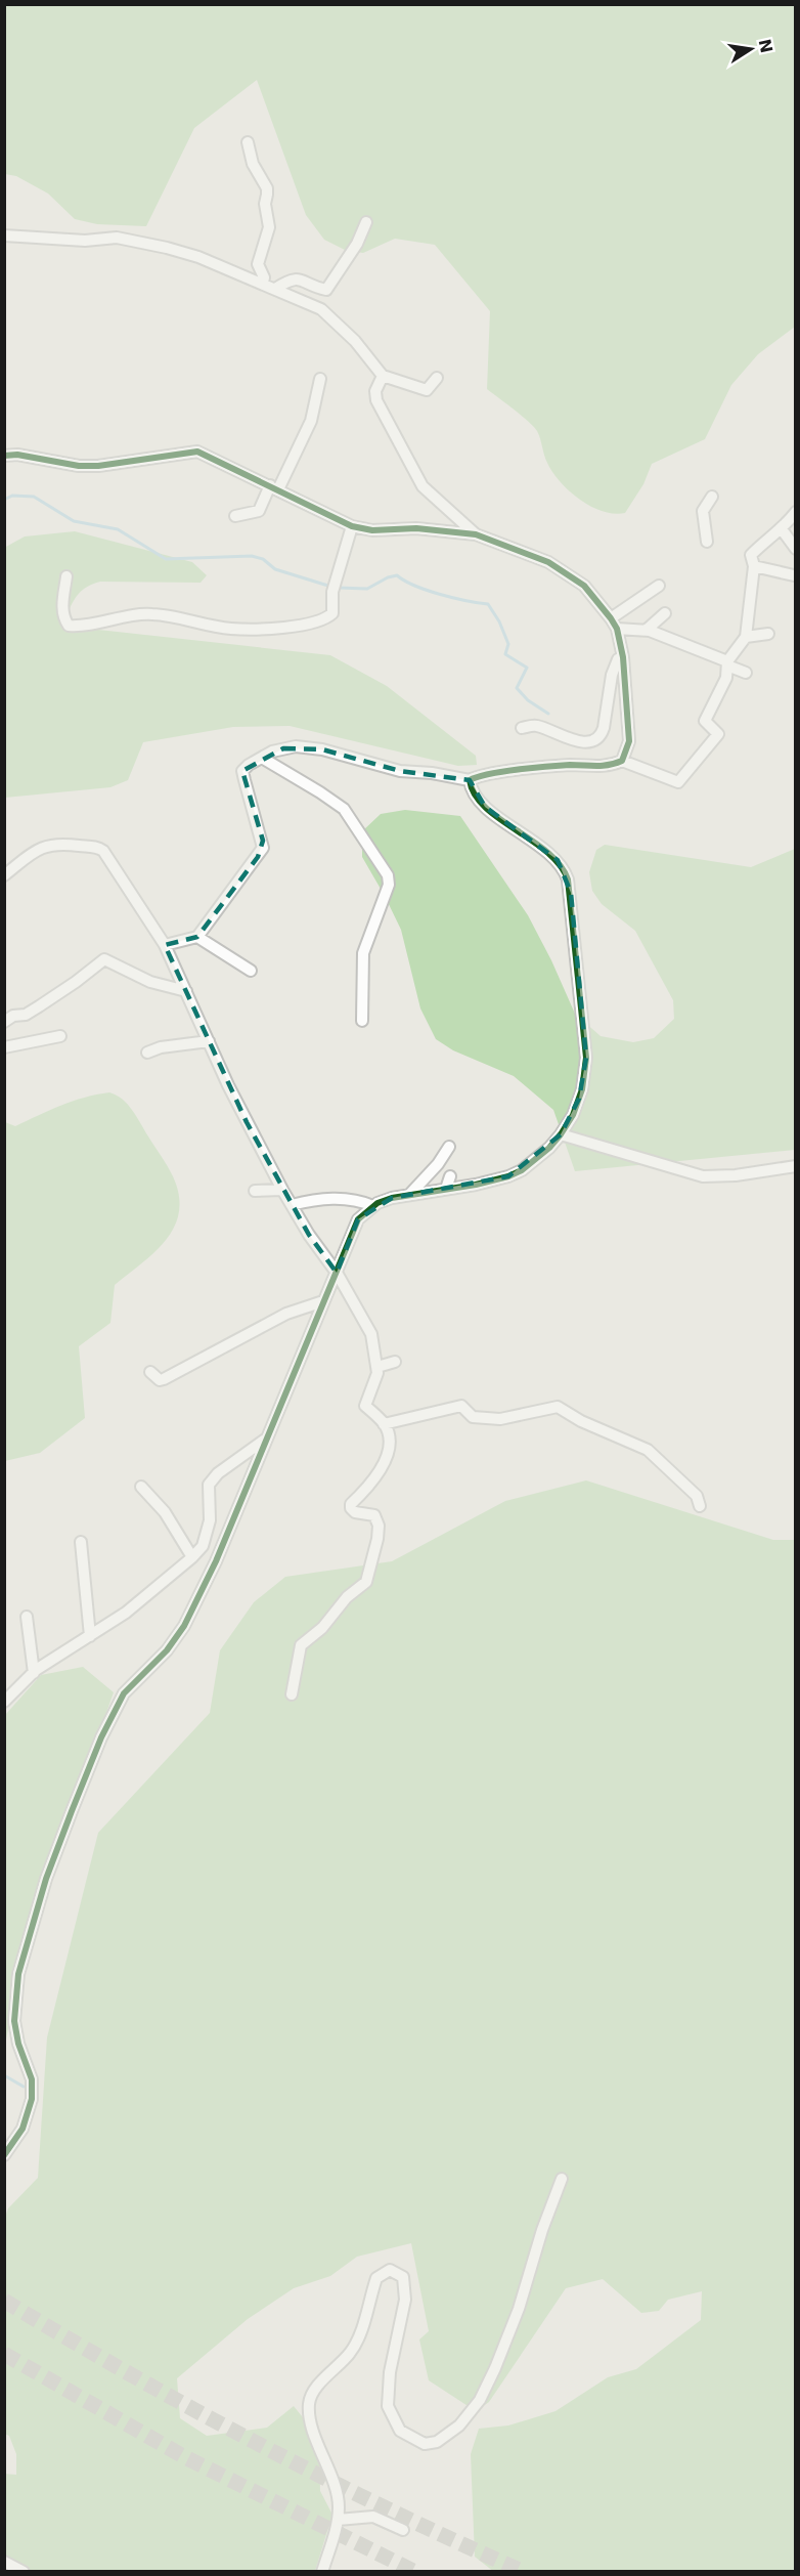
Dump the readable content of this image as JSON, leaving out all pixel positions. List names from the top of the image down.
{
  "north": "right"
}
